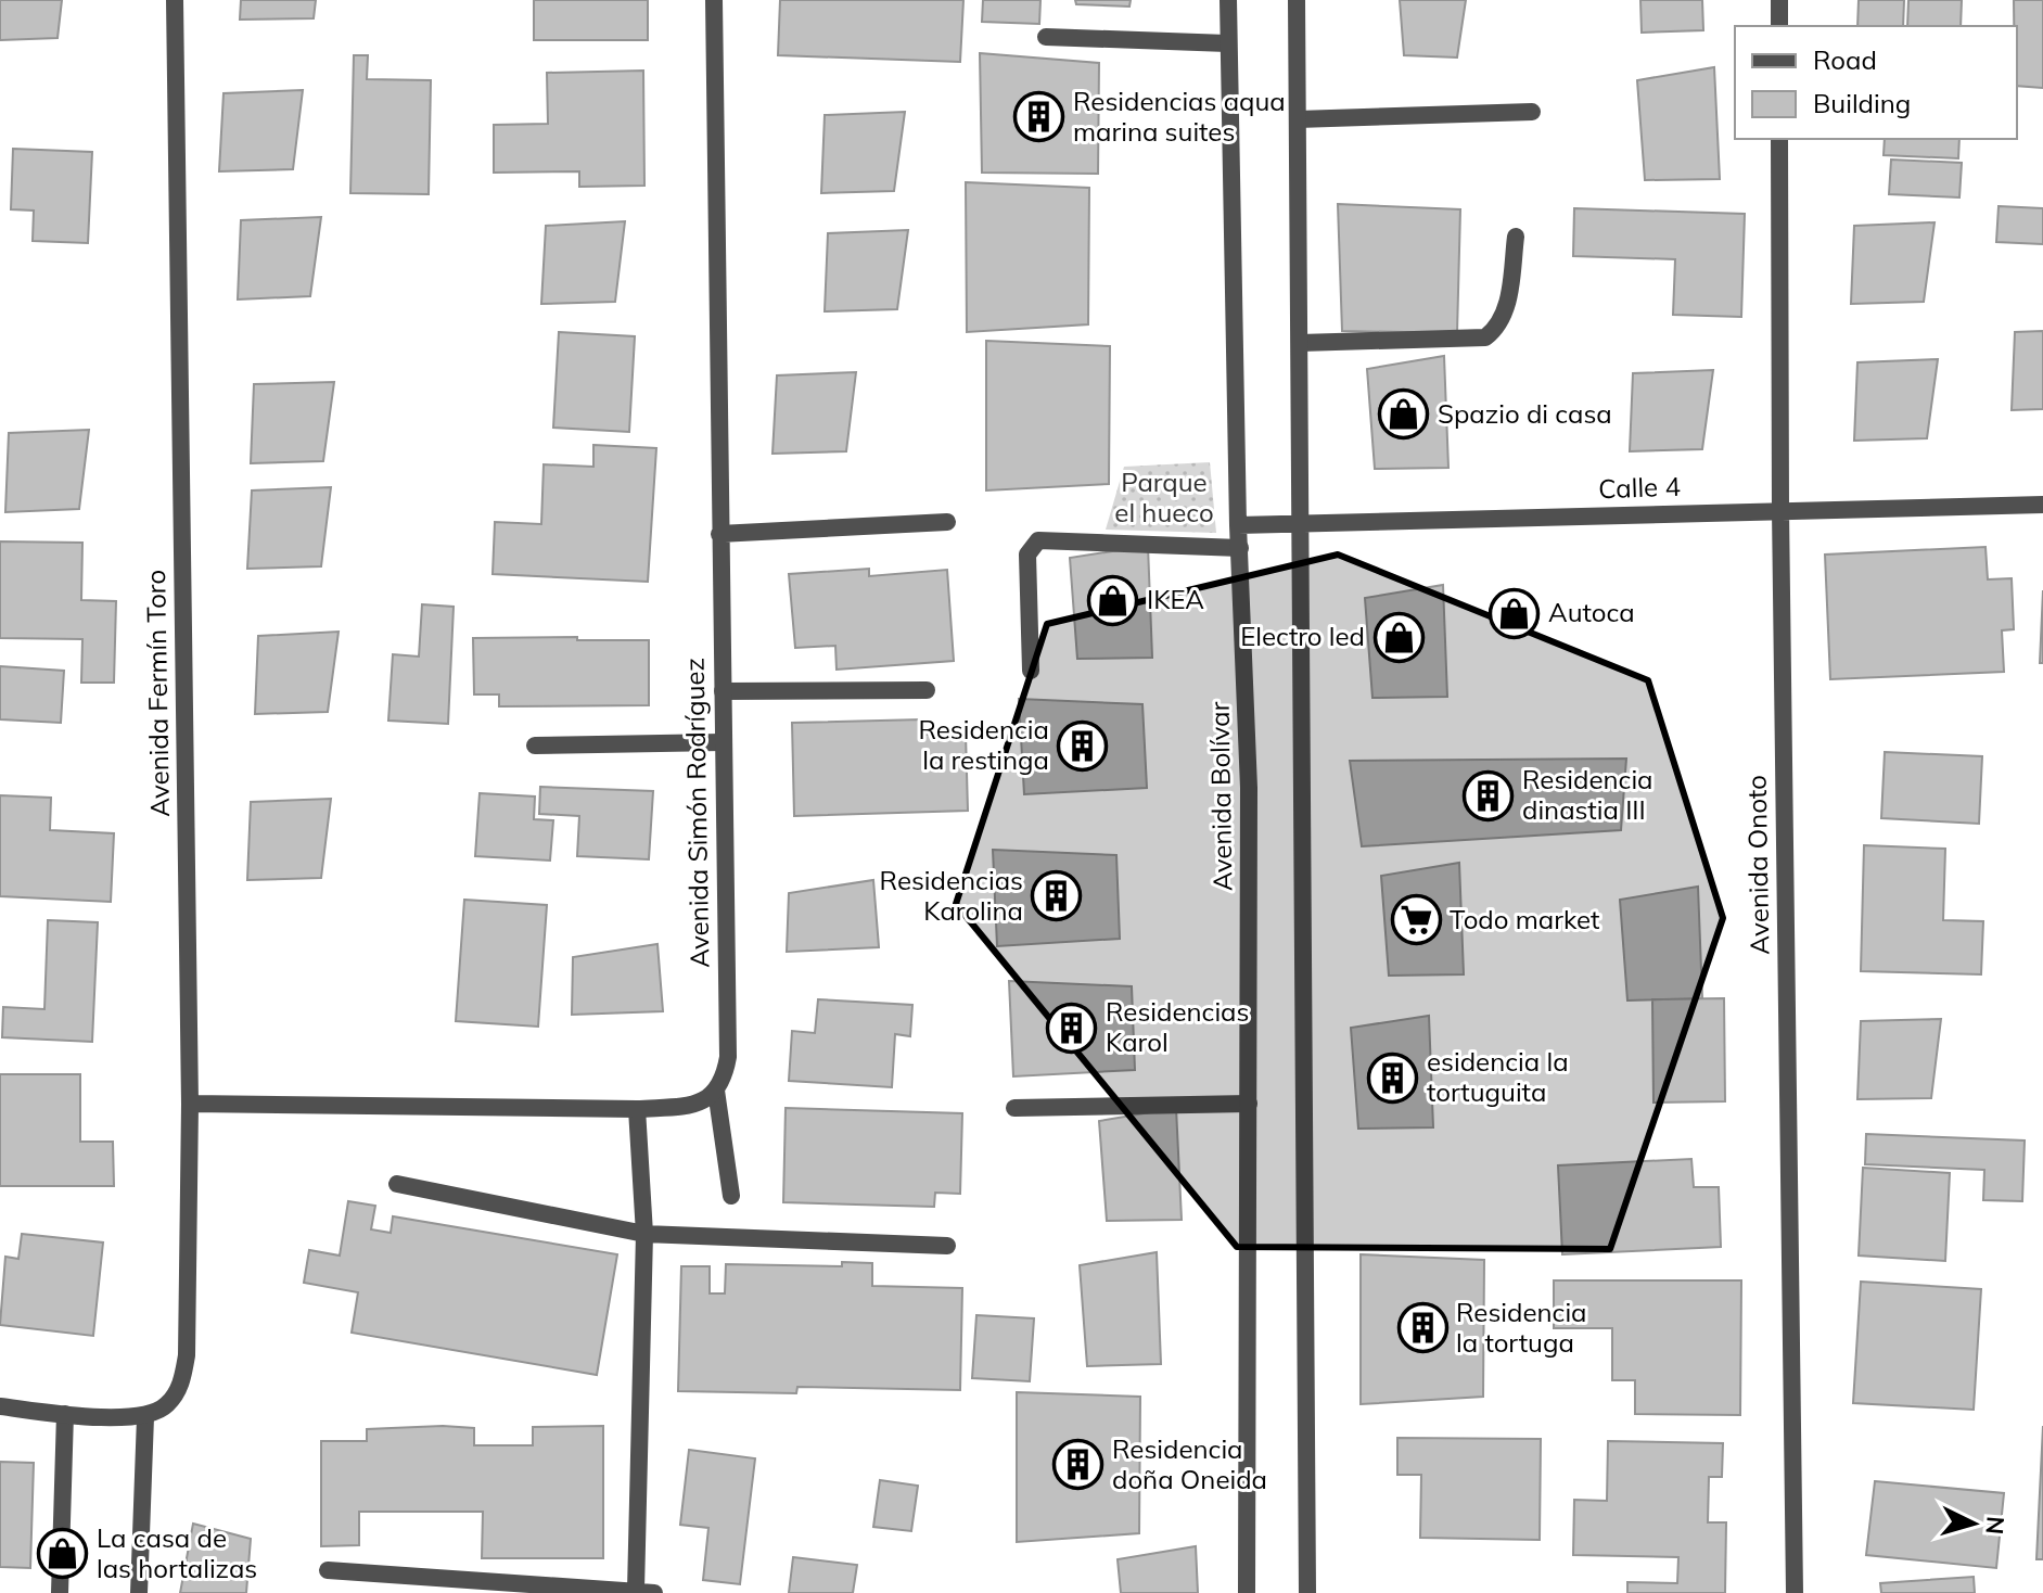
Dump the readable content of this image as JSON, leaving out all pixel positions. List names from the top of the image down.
{
  "streets": {
    "street": [
      "Calle 4",
      "Avenida Fermín Toro",
      "Avenida Bolívar",
      "Avenida Simón Rodríguez",
      "Avenida Onoto"
    ]
  },
  "crossings": [
    ["Calle 4", "Avenida Bolívar"],
    ["Calle 4", "Avenida Onoto"]
  ],
  "parks": ["Parque el hueco"],
  "places": {
    "building": [
      "Residencias aqua marina suites",
      "Residencia la restinga",
      "Residencia dinastia III",
      "Residencias Karolina",
      "Residencias Karol",
      "esidencia la tortuguita",
      "Residencia la tortuga",
      "Residencia doña Oneida"
    ],
    "shop": [
      "Spazio di casa",
      "IKEA",
      "Autoca",
      "Electro led",
      "La casa de las hortalizas"
    ],
    "supermarket": ["Todo market"]
  },
  "legend": ["Road", "Building"],
  "north": "right"
}
